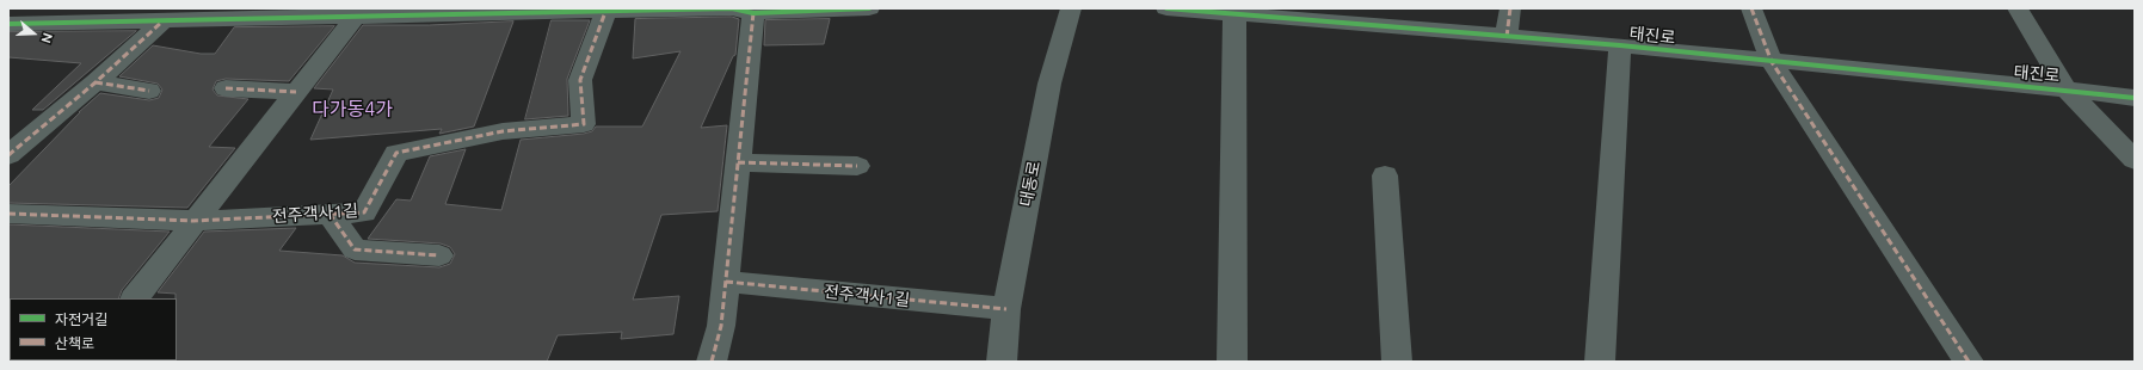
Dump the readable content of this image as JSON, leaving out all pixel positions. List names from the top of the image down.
{
  "streets": {
    "street": ["태진로", "대동로", "전주객사1길"]
  },
  "crossings": [
    ["대동로", "전주객사1길"]
  ],
  "districts": ["다가동4가"],
  "legend": ["자전거길", "산책로"],
  "north": "right"
}
